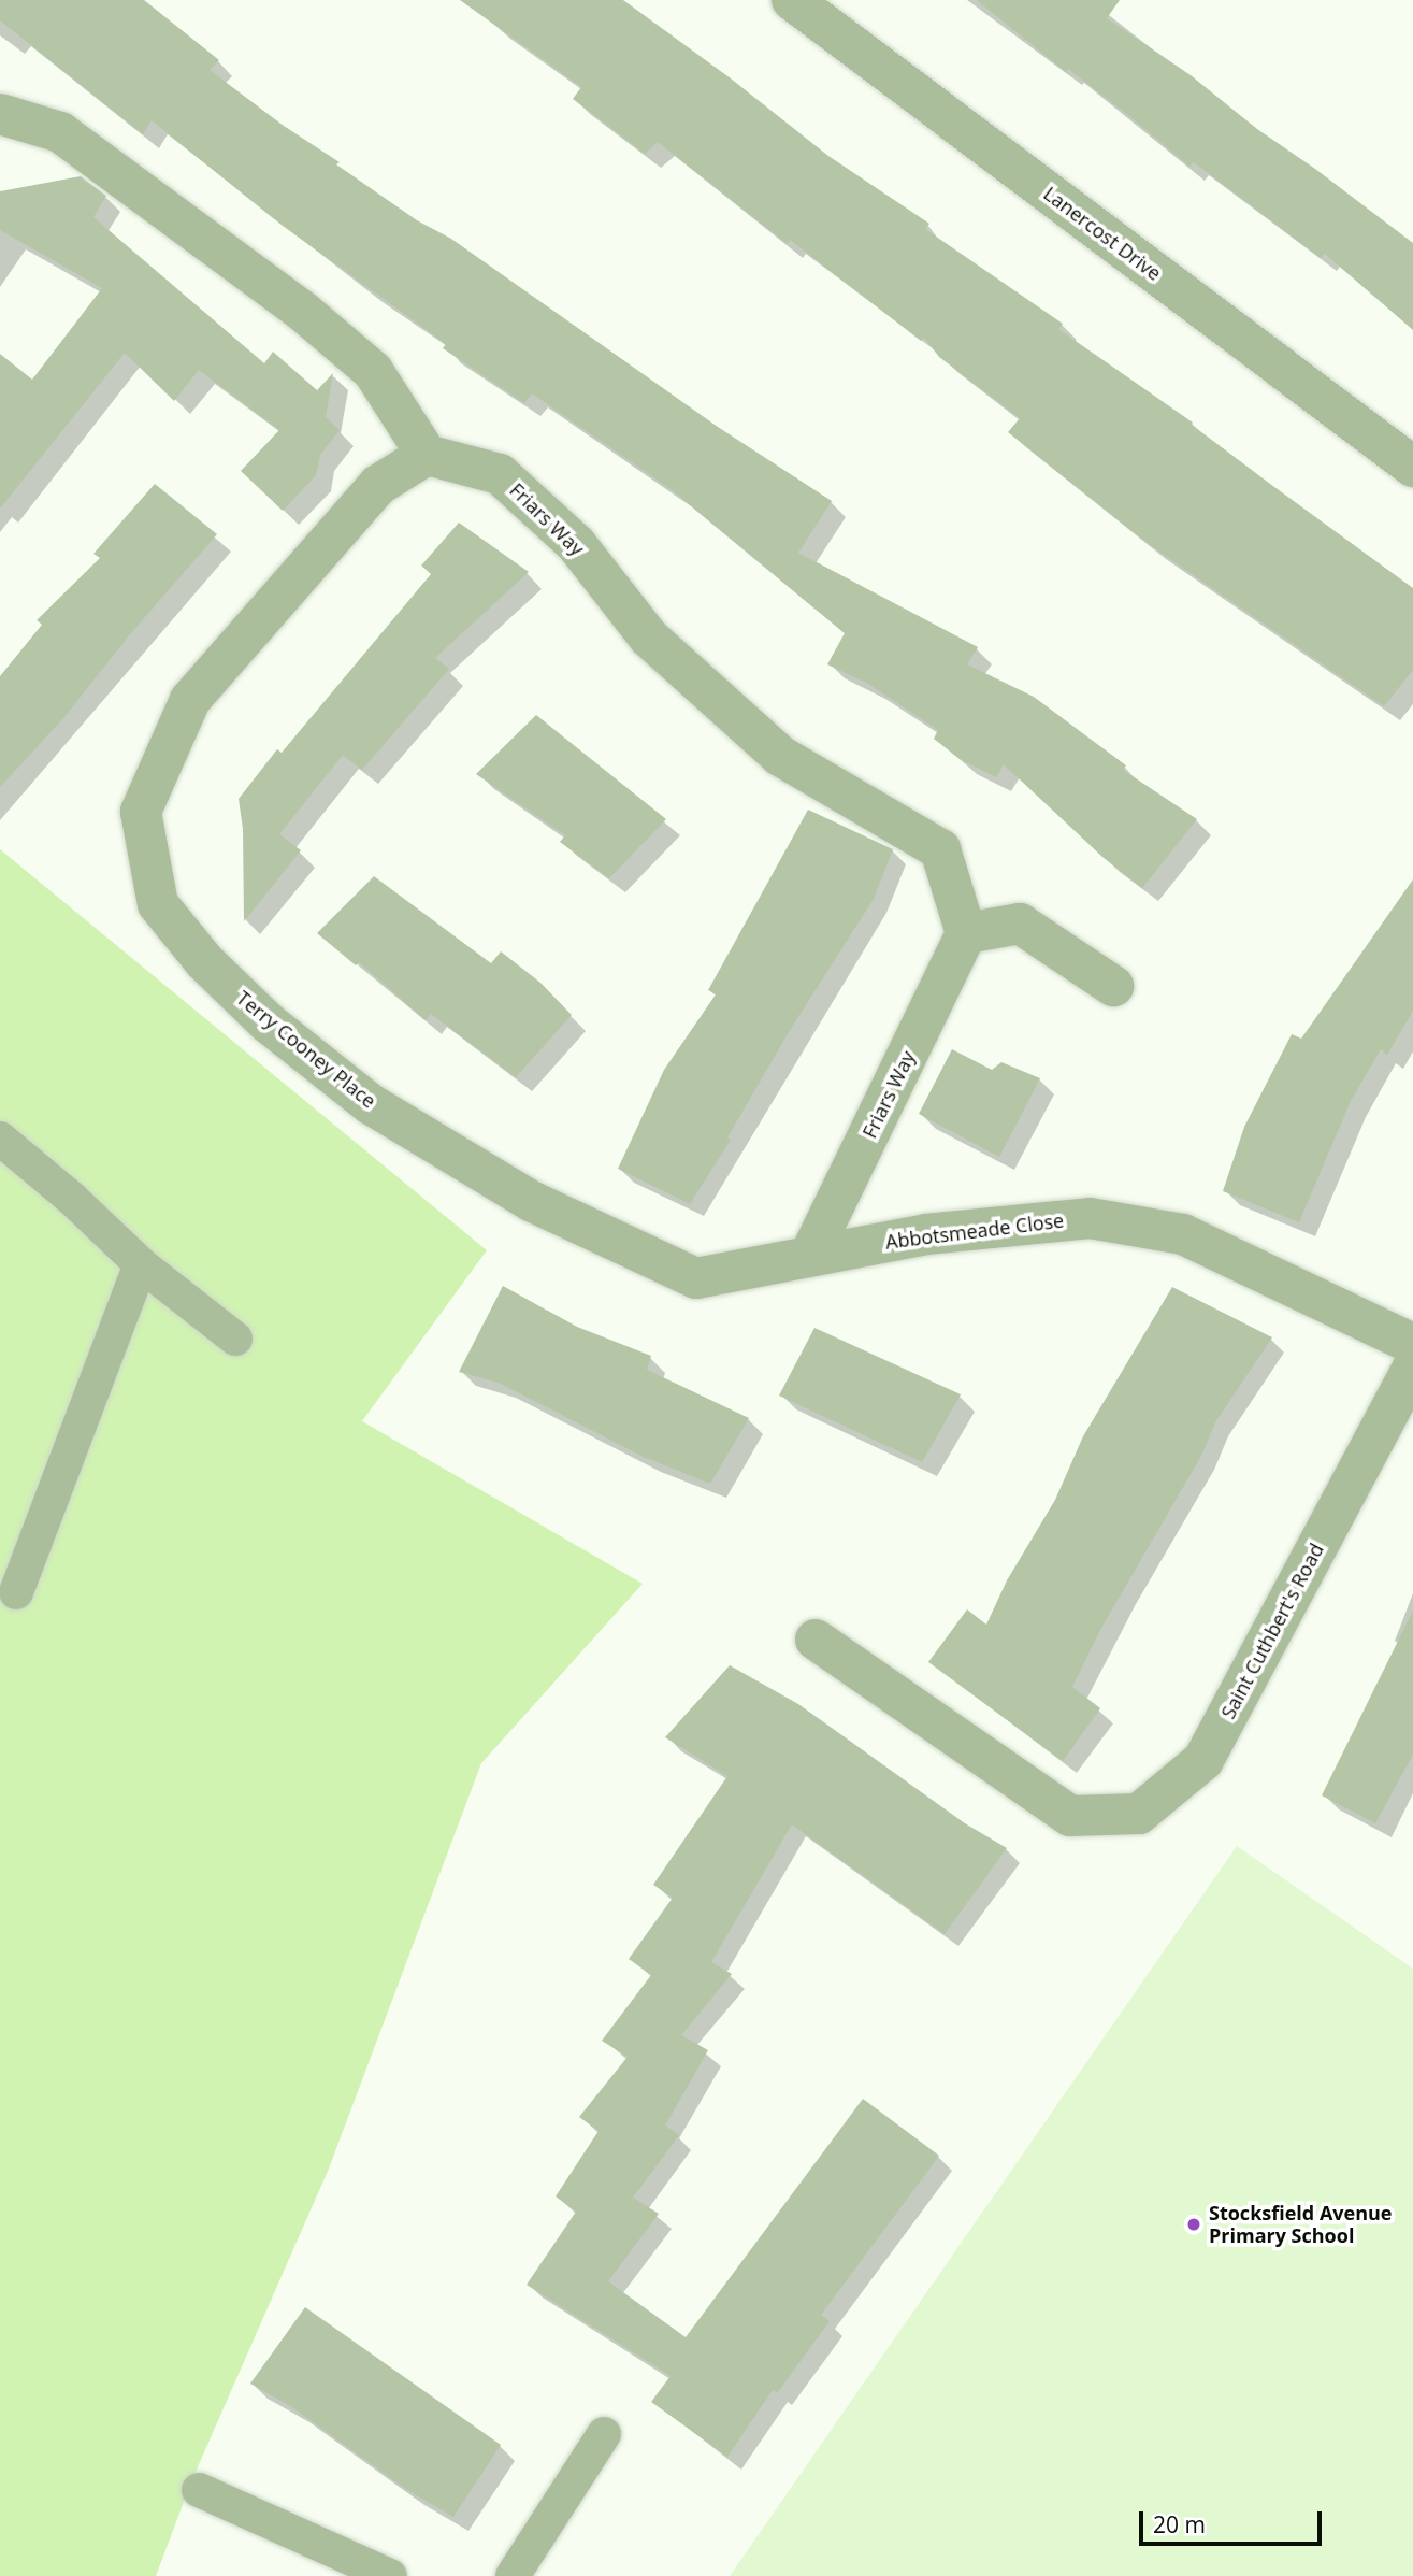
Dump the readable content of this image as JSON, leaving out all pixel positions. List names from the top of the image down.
{
  "streets": {
    "street": [
      "Lanercost Drive",
      "Friars Way",
      "Terry Cooney Place",
      "Abbotsmeade Close",
      "Saint Cuthbert's Road"
    ]
  },
  "crossings": [
    ["Friars Way", "Terry Cooney Place"],
    ["Friars Way", "Abbotsmeade Close"],
    ["Terry Cooney Place", "Abbotsmeade Close"]
  ],
  "places": ["Stocksfield Avenue Primary School"],
  "scale_bar": "20 m"
}
